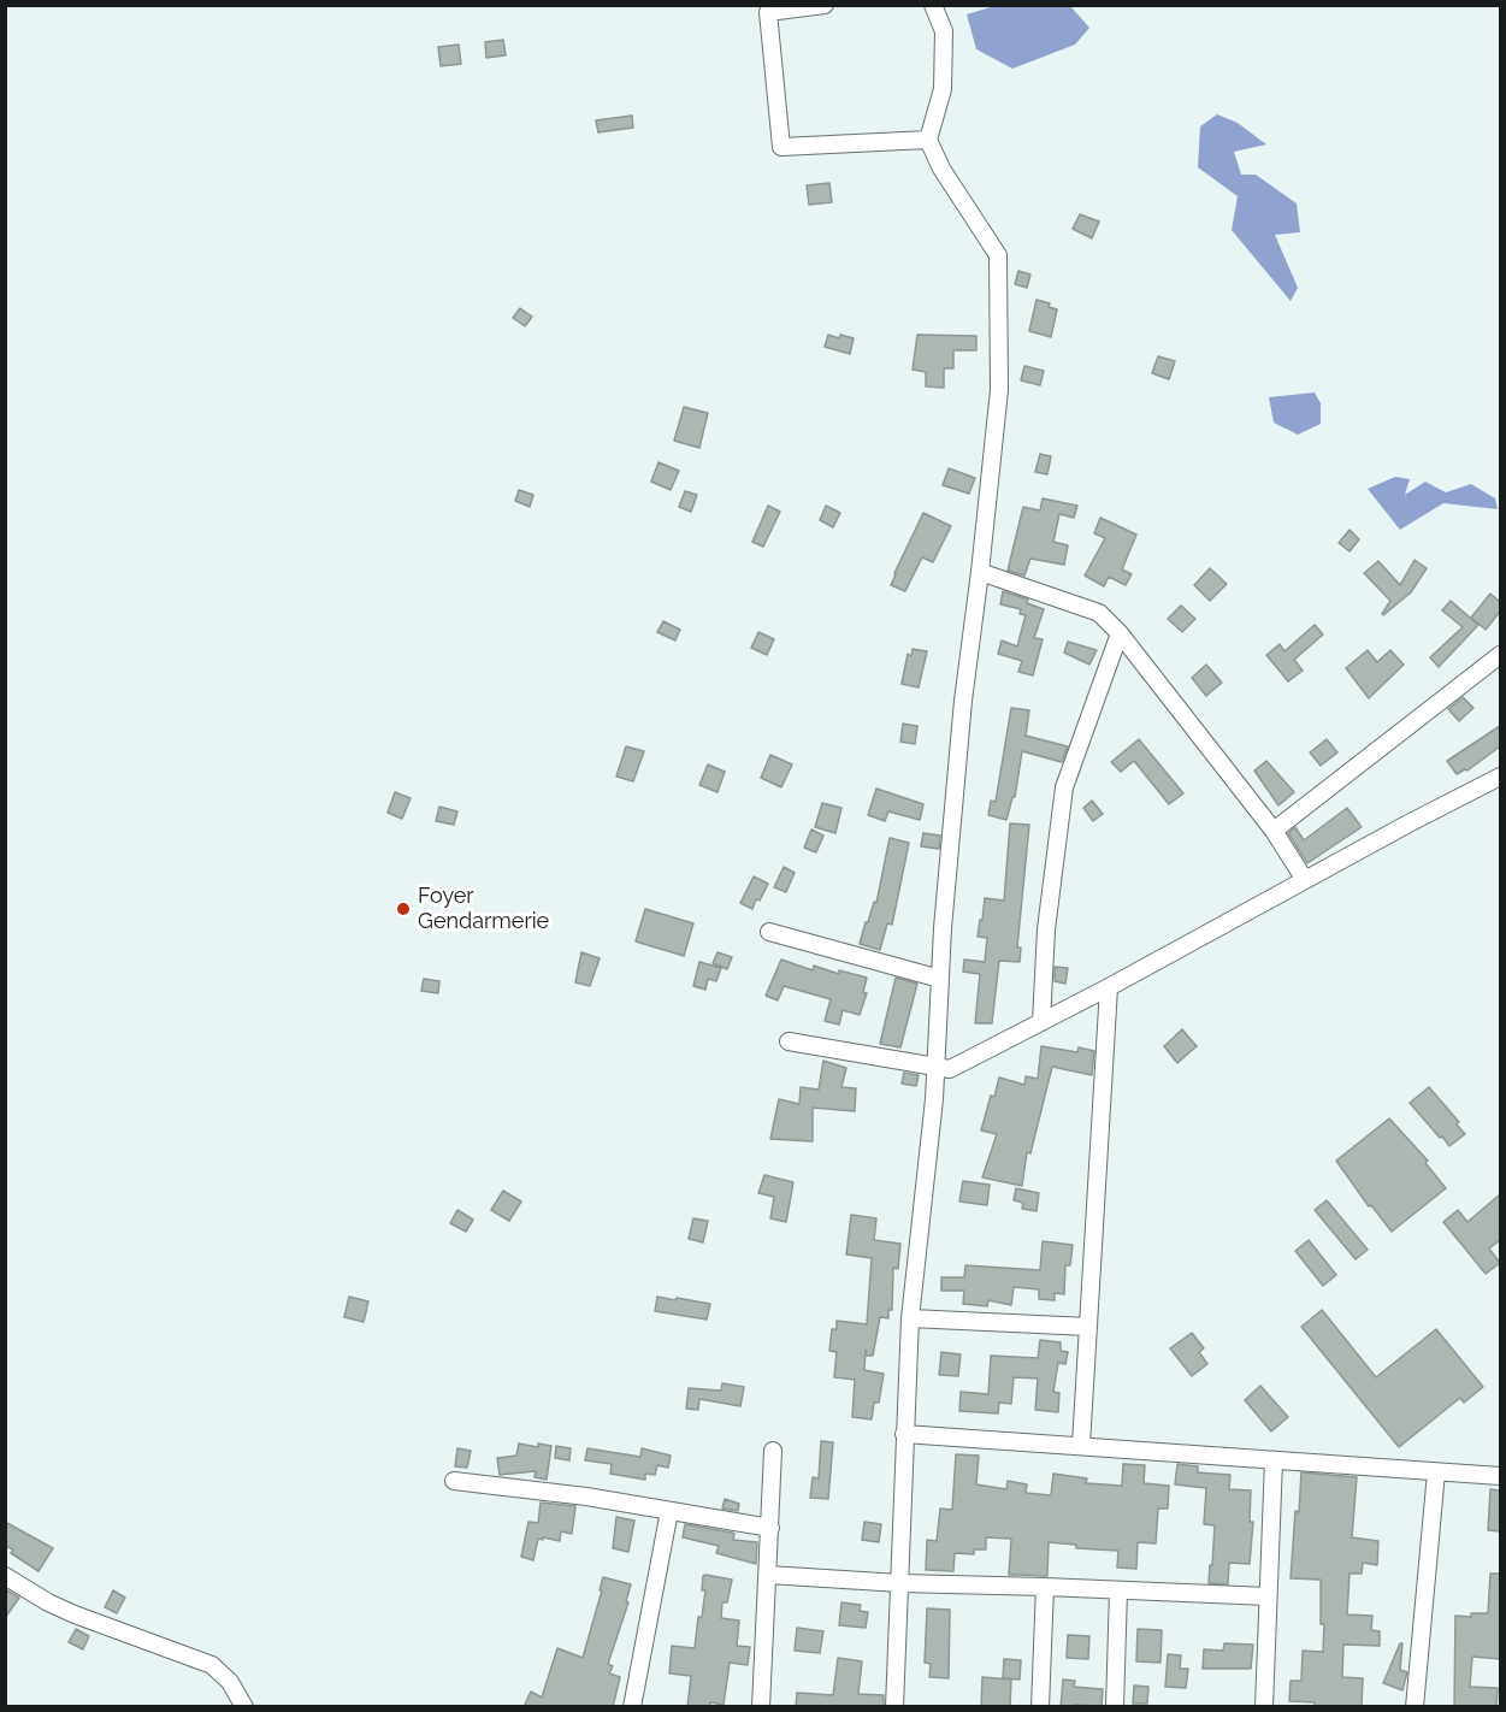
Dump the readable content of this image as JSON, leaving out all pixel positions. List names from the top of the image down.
{
  "places": ["Foyer Gendarmerie"]
}
